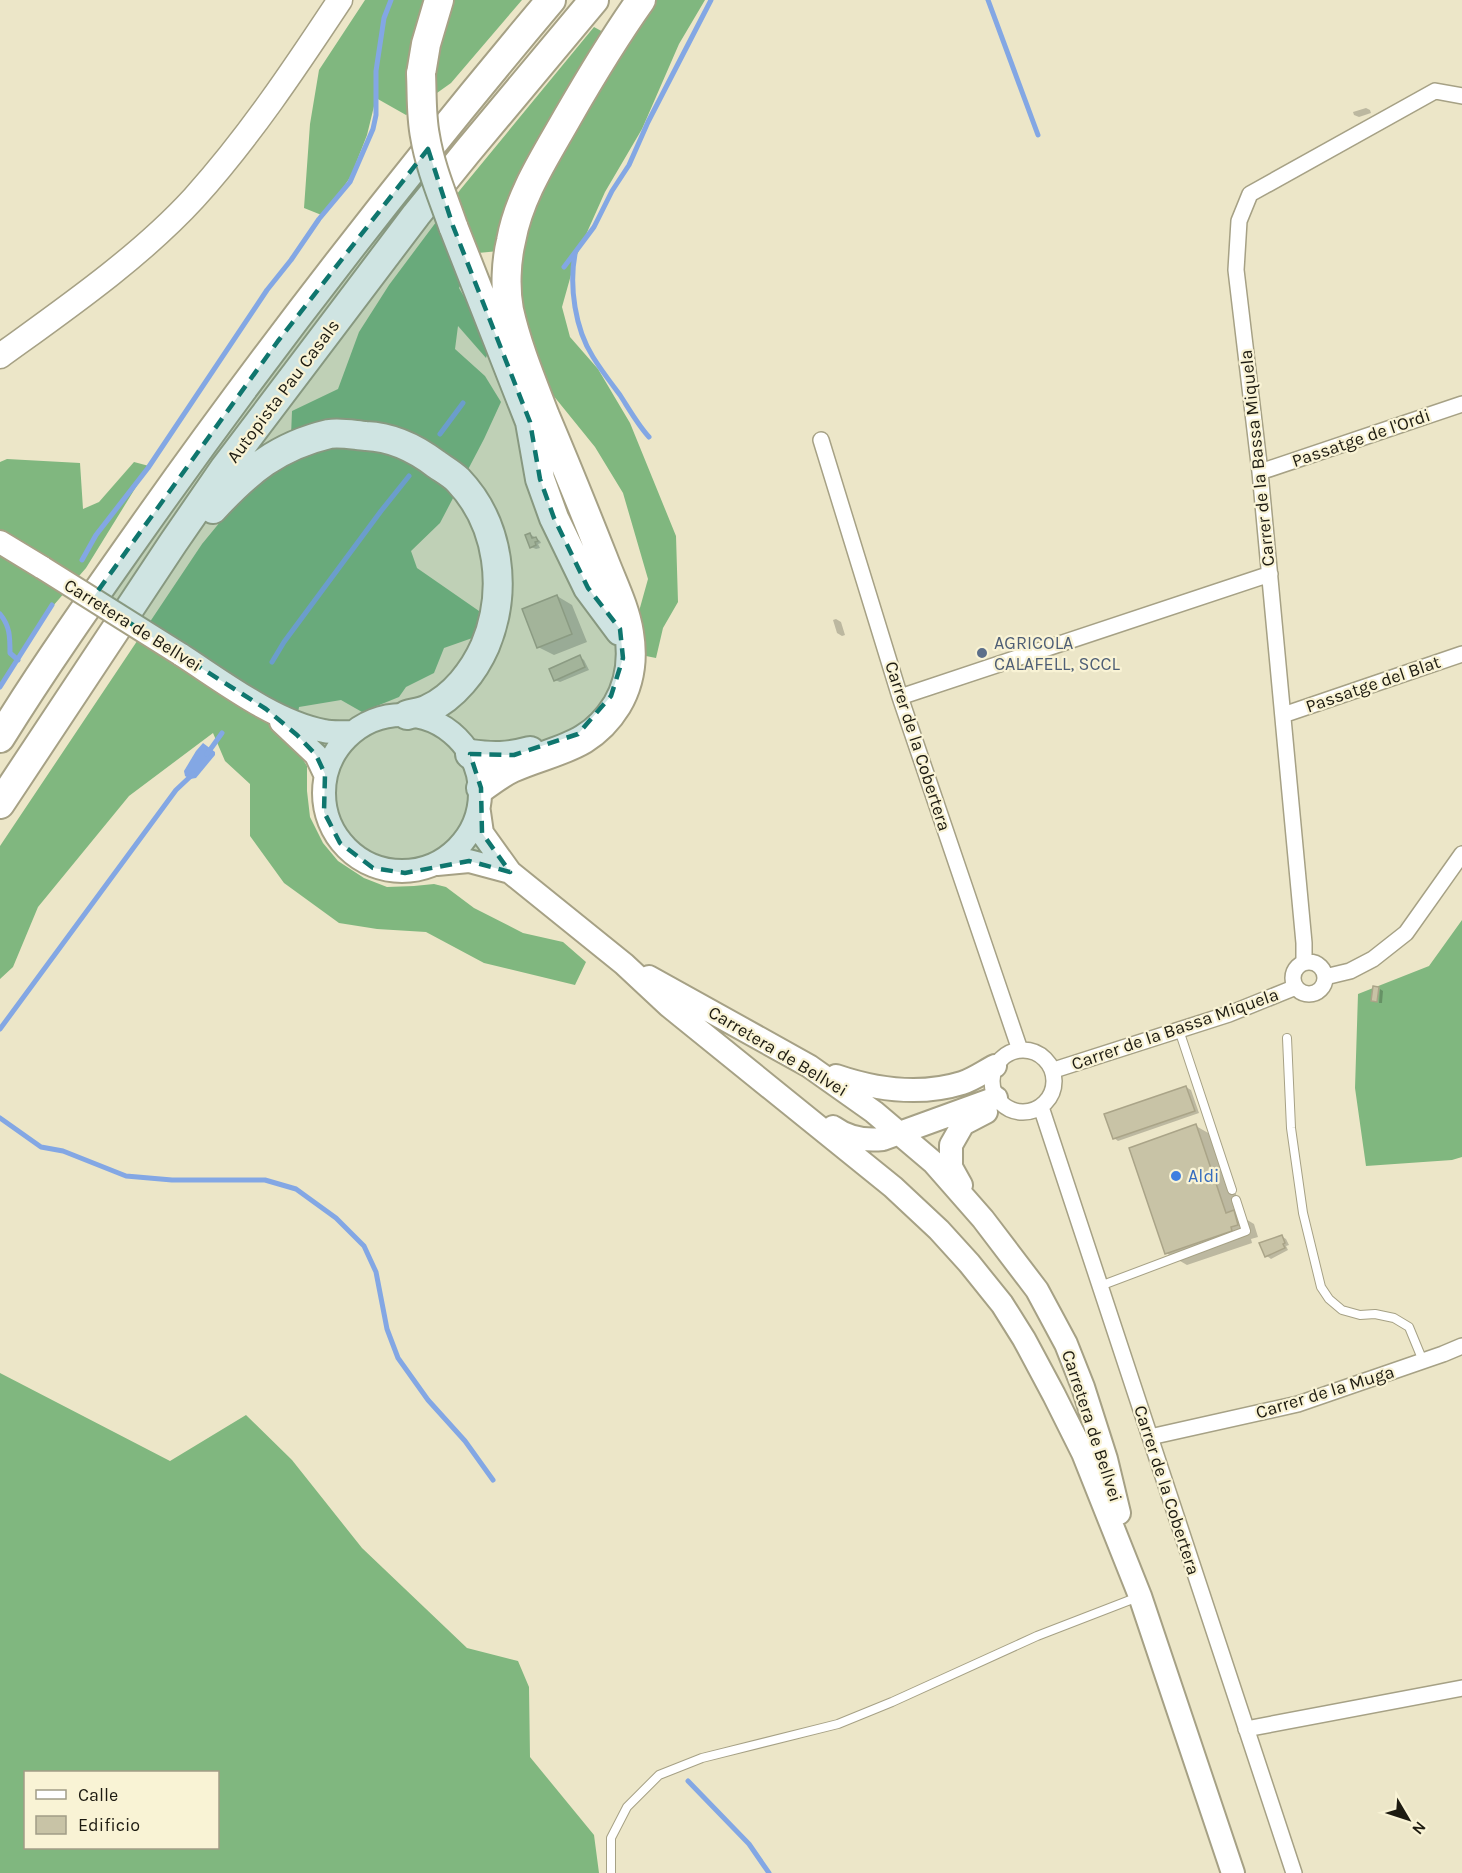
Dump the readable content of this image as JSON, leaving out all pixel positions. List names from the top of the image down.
{
  "streets": {
    "highway": ["Autopista Pau Casals"],
    "main road": ["Carretera de Bellvei"],
    "street": [
      "Passatge de l'Ordi",
      "Carrer de la Bassa Miquela",
      "Passatge del Blat",
      "Carrer de la Cobertera",
      "Carrer de la Muga"
    ]
  },
  "crossings": [
    ["Passatge de l'Ordi", "Carrer de la Bassa Miquela"],
    ["Carrer de la Bassa Miquela", "Passatge del Blat"],
    ["Carrer de la Bassa Miquela", "Carrer de la Cobertera"],
    ["Carrer de la Cobertera", "Carrer de la Muga"]
  ],
  "places": ["AGRICOLA CALAFELL, SCCL", "Aldi"],
  "legend": ["Calle", "Edificio"],
  "north": "bottom right"
}
